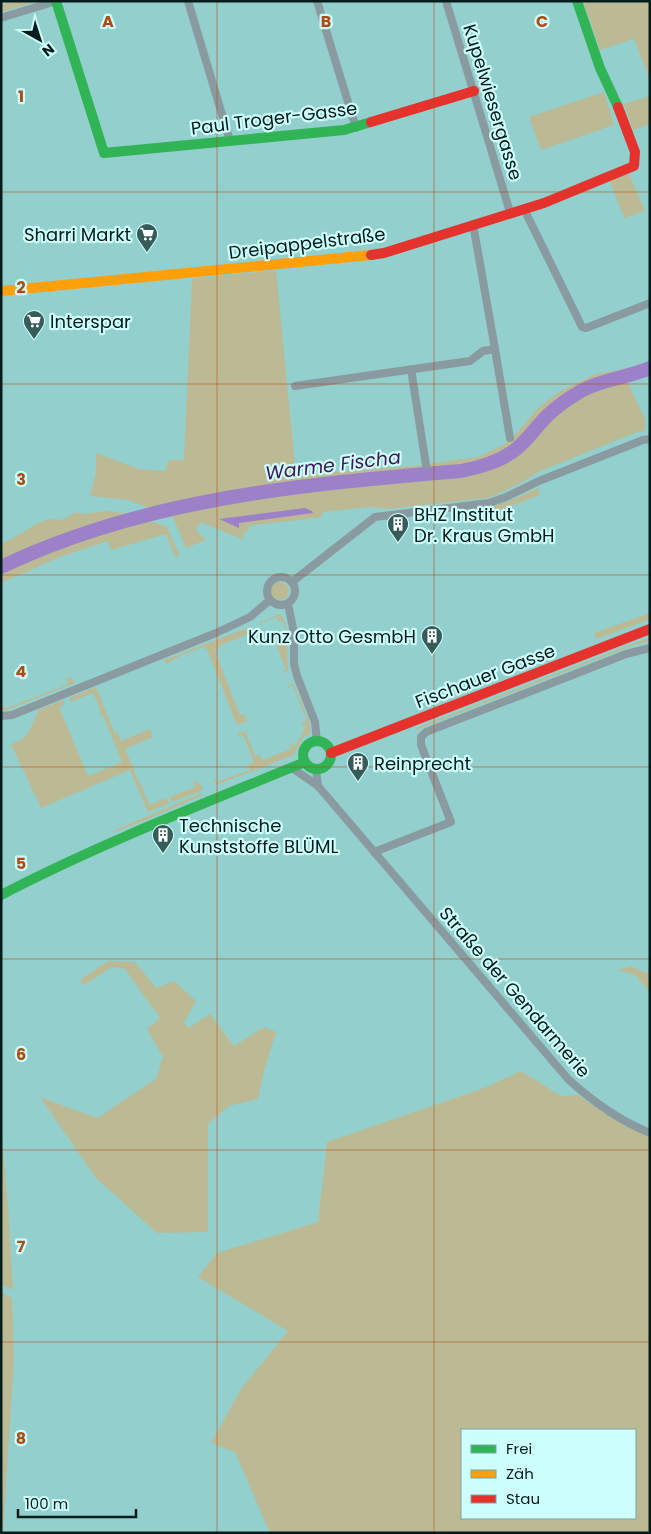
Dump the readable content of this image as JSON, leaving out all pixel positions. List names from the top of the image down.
{
  "streets": {
    "street": [
      "Kupelwiesergasse",
      "Paul Troger-Gasse",
      "Dreipappelstraße",
      "Fischauer Gasse",
      "Straße der Gendarmerie"
    ]
  },
  "crossings": [
    ["Kupelwiesergasse", "Paul Troger-Gasse"],
    ["Kupelwiesergasse", "Dreipappelstraße"]
  ],
  "water": ["Warme Fischa"],
  "places": {
    "supermarket": ["Sharri Markt", "Interspar"],
    "building": [
      "BHZ Institut Dr. Kraus GmbH",
      "Kunz Otto GesmbH",
      "Reinprecht",
      "Technische Kunststoffe BLÜML"
    ]
  },
  "legend": ["Frei", "Zäh", "Stau"],
  "scale_bar": "100 m",
  "north": "bottom right",
  "grid": {
    "columns": ["A", "B", "C"],
    "rows": [
      "1",
      "2",
      "3",
      "4",
      "5",
      "6",
      "7",
      "8"
    ]
  }
}
